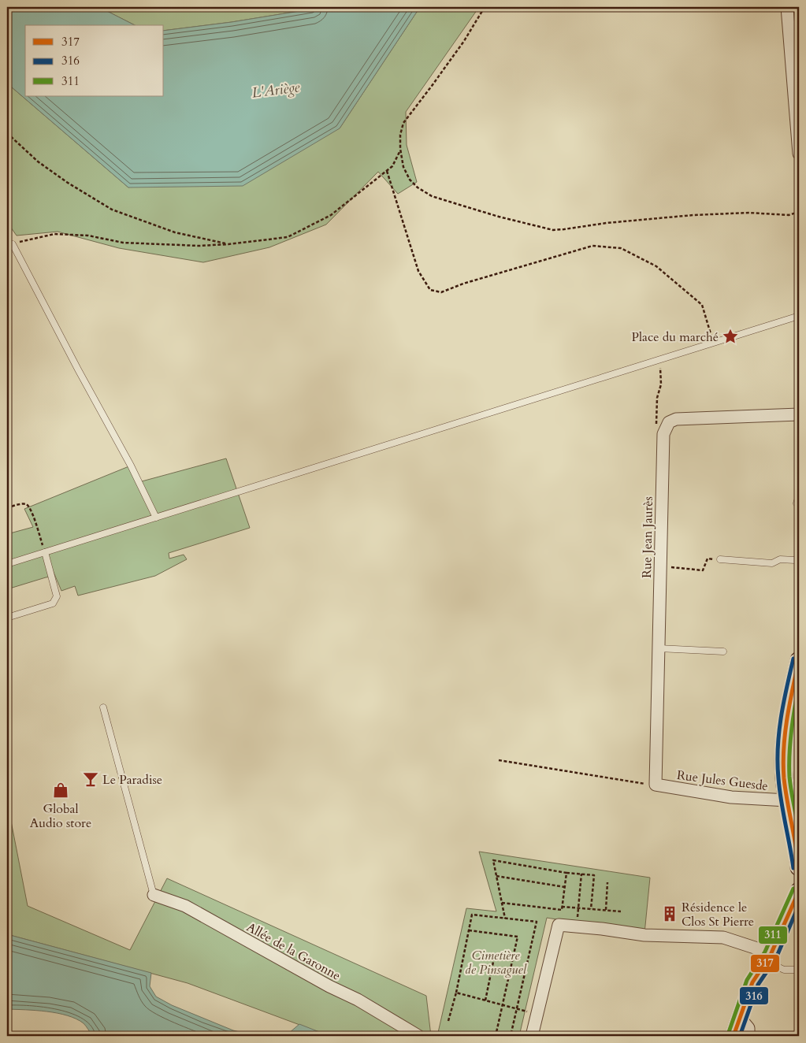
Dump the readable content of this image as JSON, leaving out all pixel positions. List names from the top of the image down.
{
  "streets": {
    "street": ["Rue Jean Jaurès", "Rue Jules Guesde", "Allée de la Garonne"]
  },
  "crossings": [
    ["Rue Jean Jaurès", "Rue Jules Guesde"]
  ],
  "water": ["L'Ariège"],
  "parks": ["Cimetière de Pinsaguel"],
  "places": {
    "place": ["Place du marché"],
    "bar": ["Le Paradise"],
    "shop": ["Global Audio store"],
    "building": ["Résidence le Clos St Pierre"]
  },
  "lines": ["transit line 316", "transit line 317", "transit line 311"],
  "legend": ["317", "316", "311"]
}
